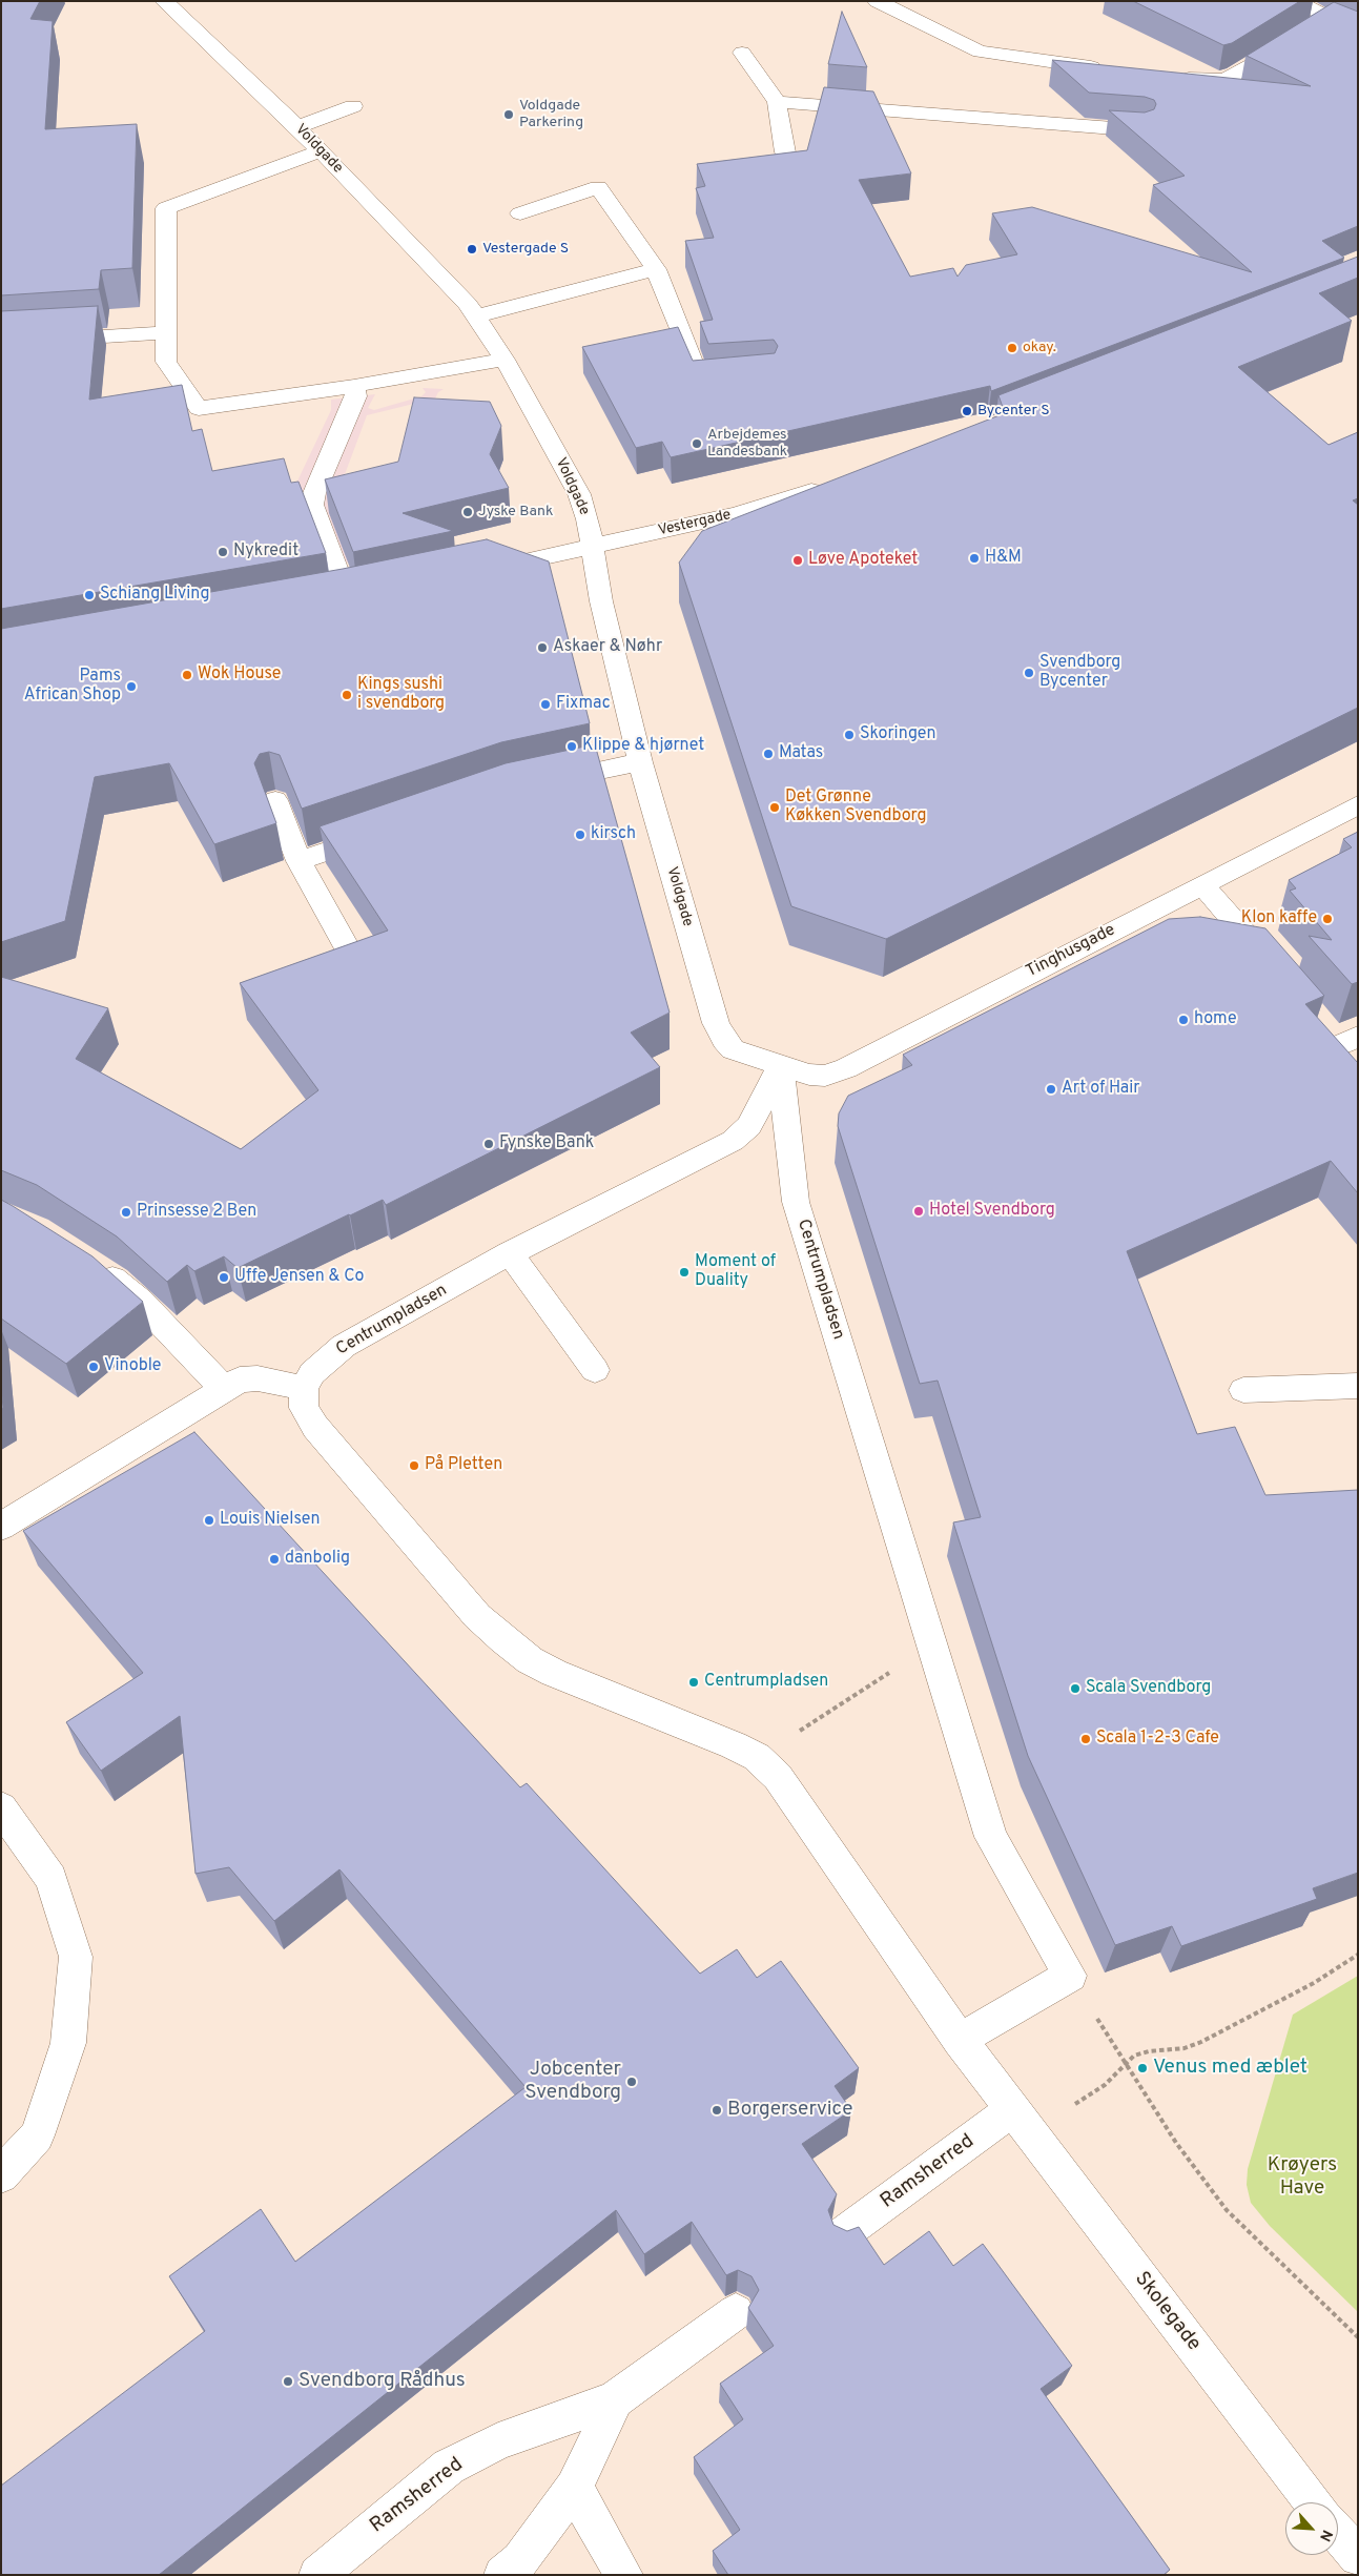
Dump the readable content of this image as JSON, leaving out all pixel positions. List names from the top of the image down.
{
  "streets": {
    "street": [
      "Voldgade",
      "Vestergade",
      "Tinghusgade",
      "Centrumpladsen",
      "Ramsherred",
      "Skolegade"
    ]
  },
  "crossings": [
    ["Voldgade", "Vestergade"],
    ["Voldgade", "Tinghusgade"],
    ["Voldgade", "Centrumpladsen"],
    ["Tinghusgade", "Centrumpladsen"],
    ["Ramsherred", "Skolegade"]
  ],
  "parks": ["Krøyers Have"],
  "places": [
    "Voldgade Parkering",
    "Vestergade S",
    "okay.",
    "Bycenter S",
    "Arbejdemes Landesbank",
    "Jyske Bank",
    "Nykredit",
    "H&M",
    "Løve Apoteket",
    "Schiang Living",
    "Askaer & Nøhr",
    "Svendborg Bycenter",
    "Wok House",
    "Pams African Shop",
    "Kings sushi i svendborg",
    "Fixmac",
    "Skoringen",
    "Klippe & hjørnet",
    "Matas",
    "Det Grønne Køkken Svendborg",
    "kirsch",
    "Klon kaffe",
    "home",
    "Art of Hair",
    "Fynske Bank",
    "Hotel Svendborg",
    "Prinsesse 2 Ben",
    "Moment of Duality",
    "Uffe Jensen & Co",
    "Vinoble",
    "På Pletten",
    "Louis Nielsen",
    "danbolig",
    "Centrumpladsen",
    "Scala Svendborg",
    "Scala 1-2-3 Cafe",
    "Venus med æblet",
    "Jobcenter Svendborg",
    "Borgerservice",
    "Svendborg Rådhus"
  ],
  "north": "bottom right"
}
